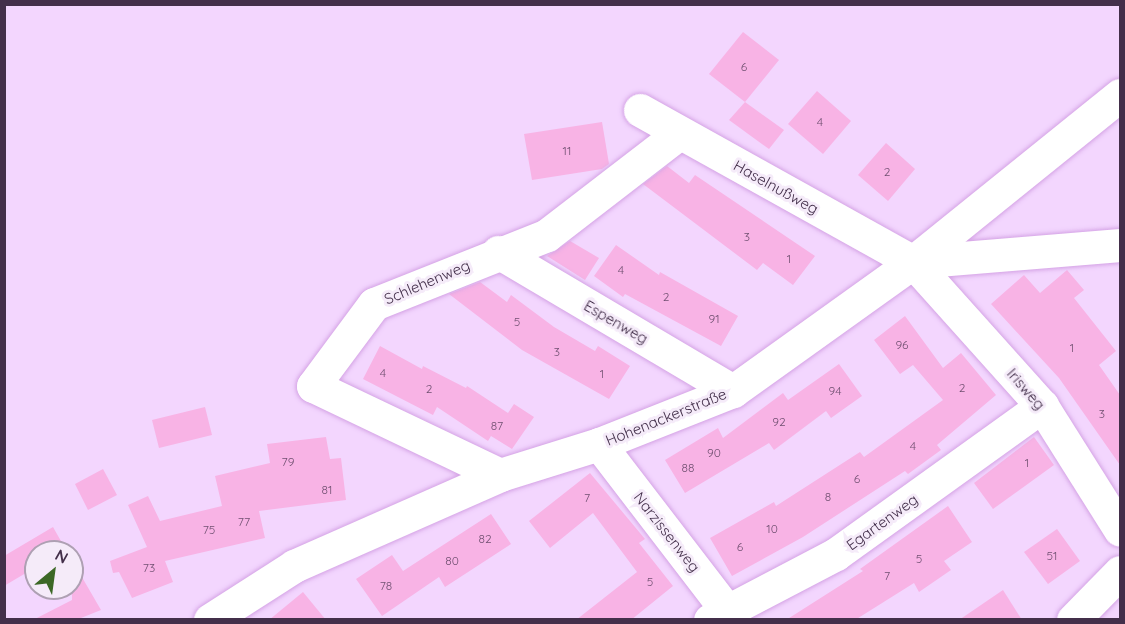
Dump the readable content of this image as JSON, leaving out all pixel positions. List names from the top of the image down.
{
  "streets": {
    "street": [
      "Haselnußweg",
      "Schlehenweg",
      "Espenweg",
      "Irisweg",
      "Hohenackerstraße",
      "Egartenweg",
      "Narzissenweg"
    ]
  },
  "crossings": [
    ["Haselnußweg", "Schlehenweg"],
    ["Haselnußweg", "Irisweg"],
    ["Haselnußweg", "Hohenackerstraße"],
    ["Schlehenweg", "Espenweg"],
    ["Schlehenweg", "Hohenackerstraße"],
    ["Espenweg", "Hohenackerstraße"],
    ["Irisweg", "Hohenackerstraße"],
    ["Irisweg", "Egartenweg"],
    ["Hohenackerstraße", "Narzissenweg"],
    ["Egartenweg", "Narzissenweg"]
  ],
  "house_numbers": [
    "6",
    "4",
    "11",
    "2",
    "3",
    "1",
    "4",
    "2",
    "91",
    "5",
    "96",
    "1",
    "3",
    "4",
    "1",
    "2",
    "2",
    "94",
    "3",
    "92",
    "87",
    "4",
    "90",
    "79",
    "1",
    "88",
    "6",
    "81",
    "8",
    "7",
    "77",
    "10",
    "75",
    "82",
    "6",
    "51",
    "5",
    "80",
    "73",
    "7",
    "5",
    "78"
  ],
  "north": "top right"
}
